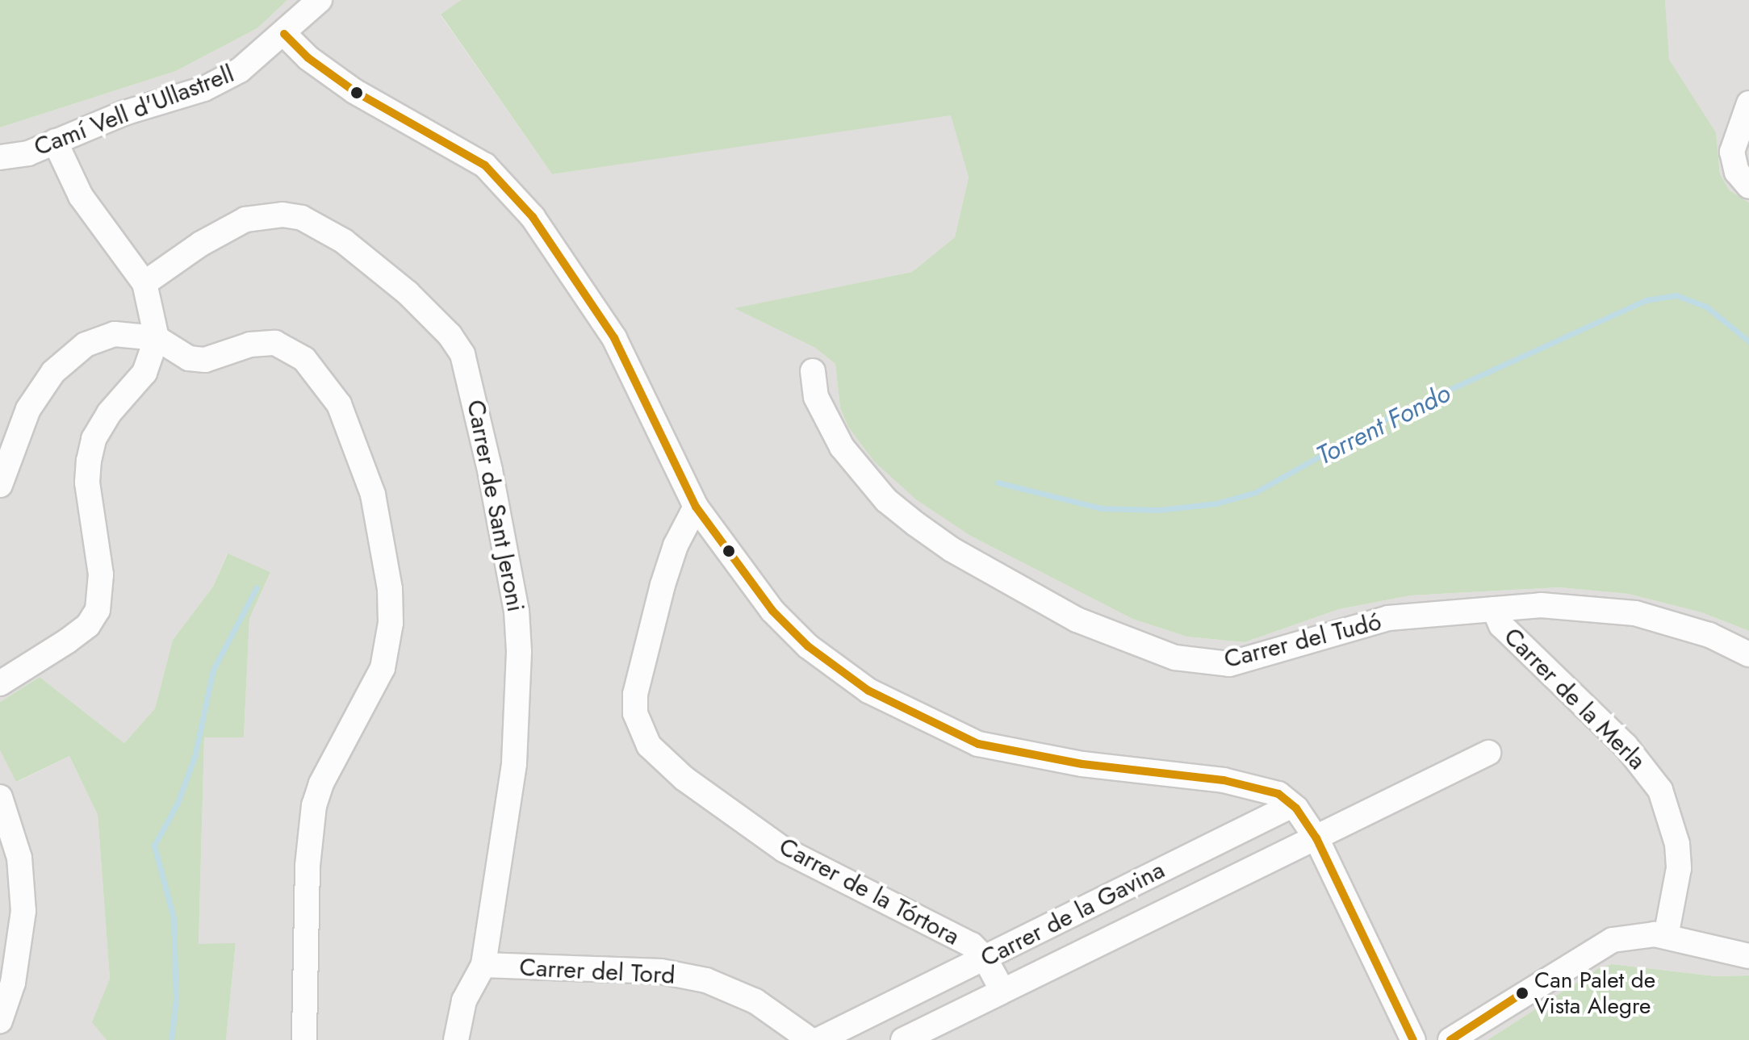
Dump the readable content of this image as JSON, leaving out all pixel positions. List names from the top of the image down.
{
  "streets": {
    "street": [
      "Camí Vell d'Ullastrell",
      "Carrer de Sant Jeroni",
      "Carrer del Tudó",
      "Carrer de la Merla",
      "Carrer de la Tórtora",
      "Carrer de la Gavina",
      "Carrer del Tord"
    ]
  },
  "crossings": [
    ["Carrer de Sant Jeroni", "Carrer del Tord"],
    ["Carrer del Tudó", "Carrer de la Merla"],
    ["Carrer de la Tórtora", "Carrer de la Gavina"]
  ],
  "water": ["Torrent Fondo"],
  "places": ["Can Palet de Vista Alegre"]
}
